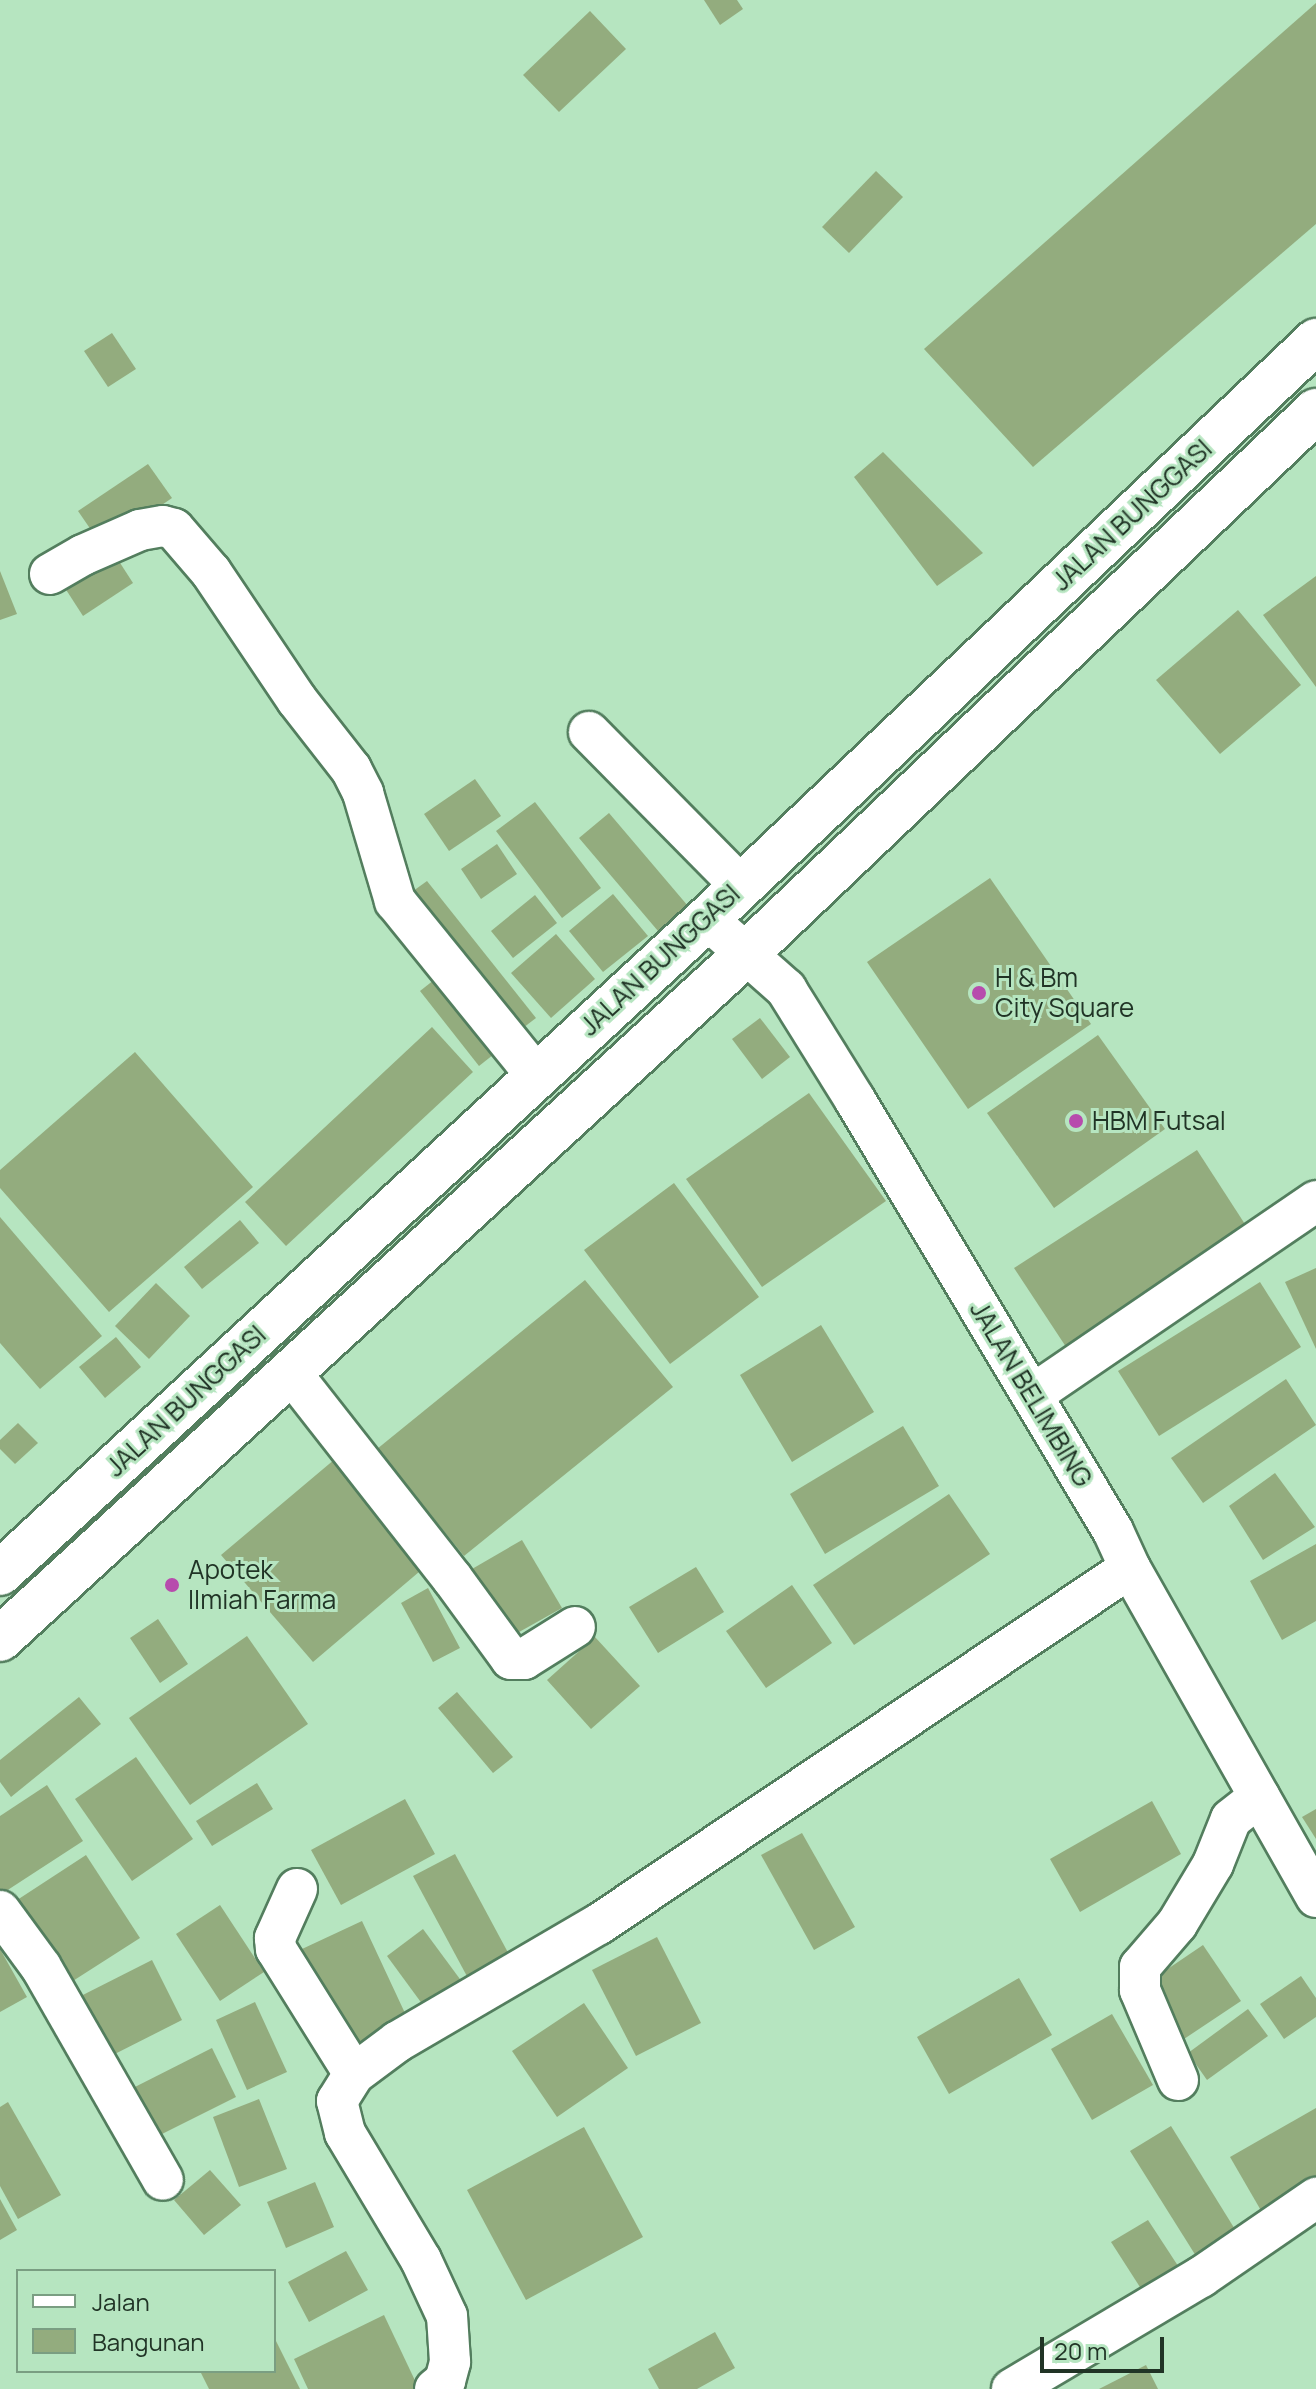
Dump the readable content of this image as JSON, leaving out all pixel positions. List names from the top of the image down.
{
  "streets": {
    "highway": ["JALAN BUNGGASI"],
    "street": ["JALAN BELIMBING"]
  },
  "crossings": [
    ["JALAN BUNGGASI", "JALAN BELIMBING"]
  ],
  "places": ["H & Bm City Square", "HBM Futsal", "Apotek Ilmiah Farma"],
  "legend": ["Jalan", "Bangunan"],
  "scale_bar": "20 m"
}
